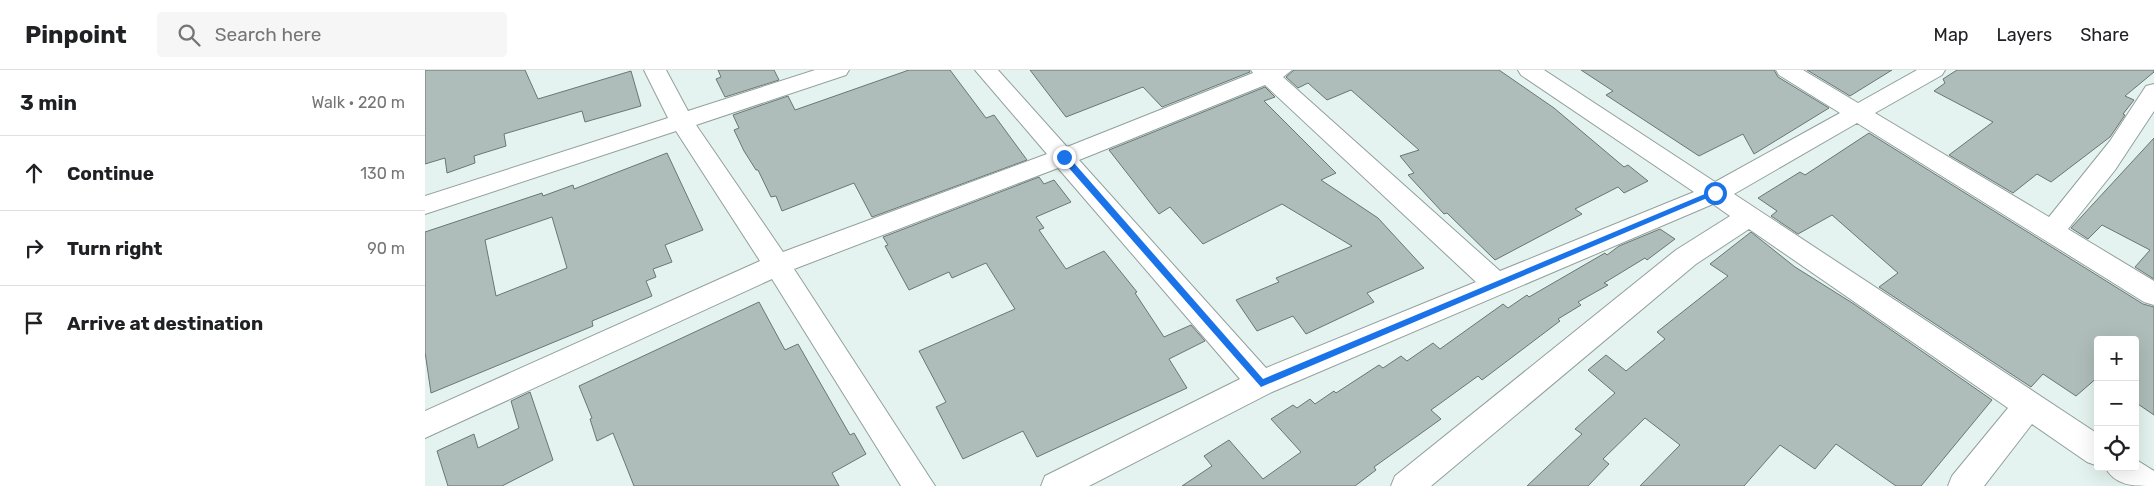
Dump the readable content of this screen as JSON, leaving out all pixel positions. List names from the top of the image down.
{
  "page": {
    "header": "Pinpoint",
    "search": "Search here",
    "nav": ["Map", "Layers", "Share"],
    "heading": ["3 min", "Walk · 220 m"],
    "list": [
      ["Continue", "130 m"],
      ["Turn right", "90 m"],
      "Arrive at destination"
    ],
    "map_buttons": ["+", "−"]
  }
}
